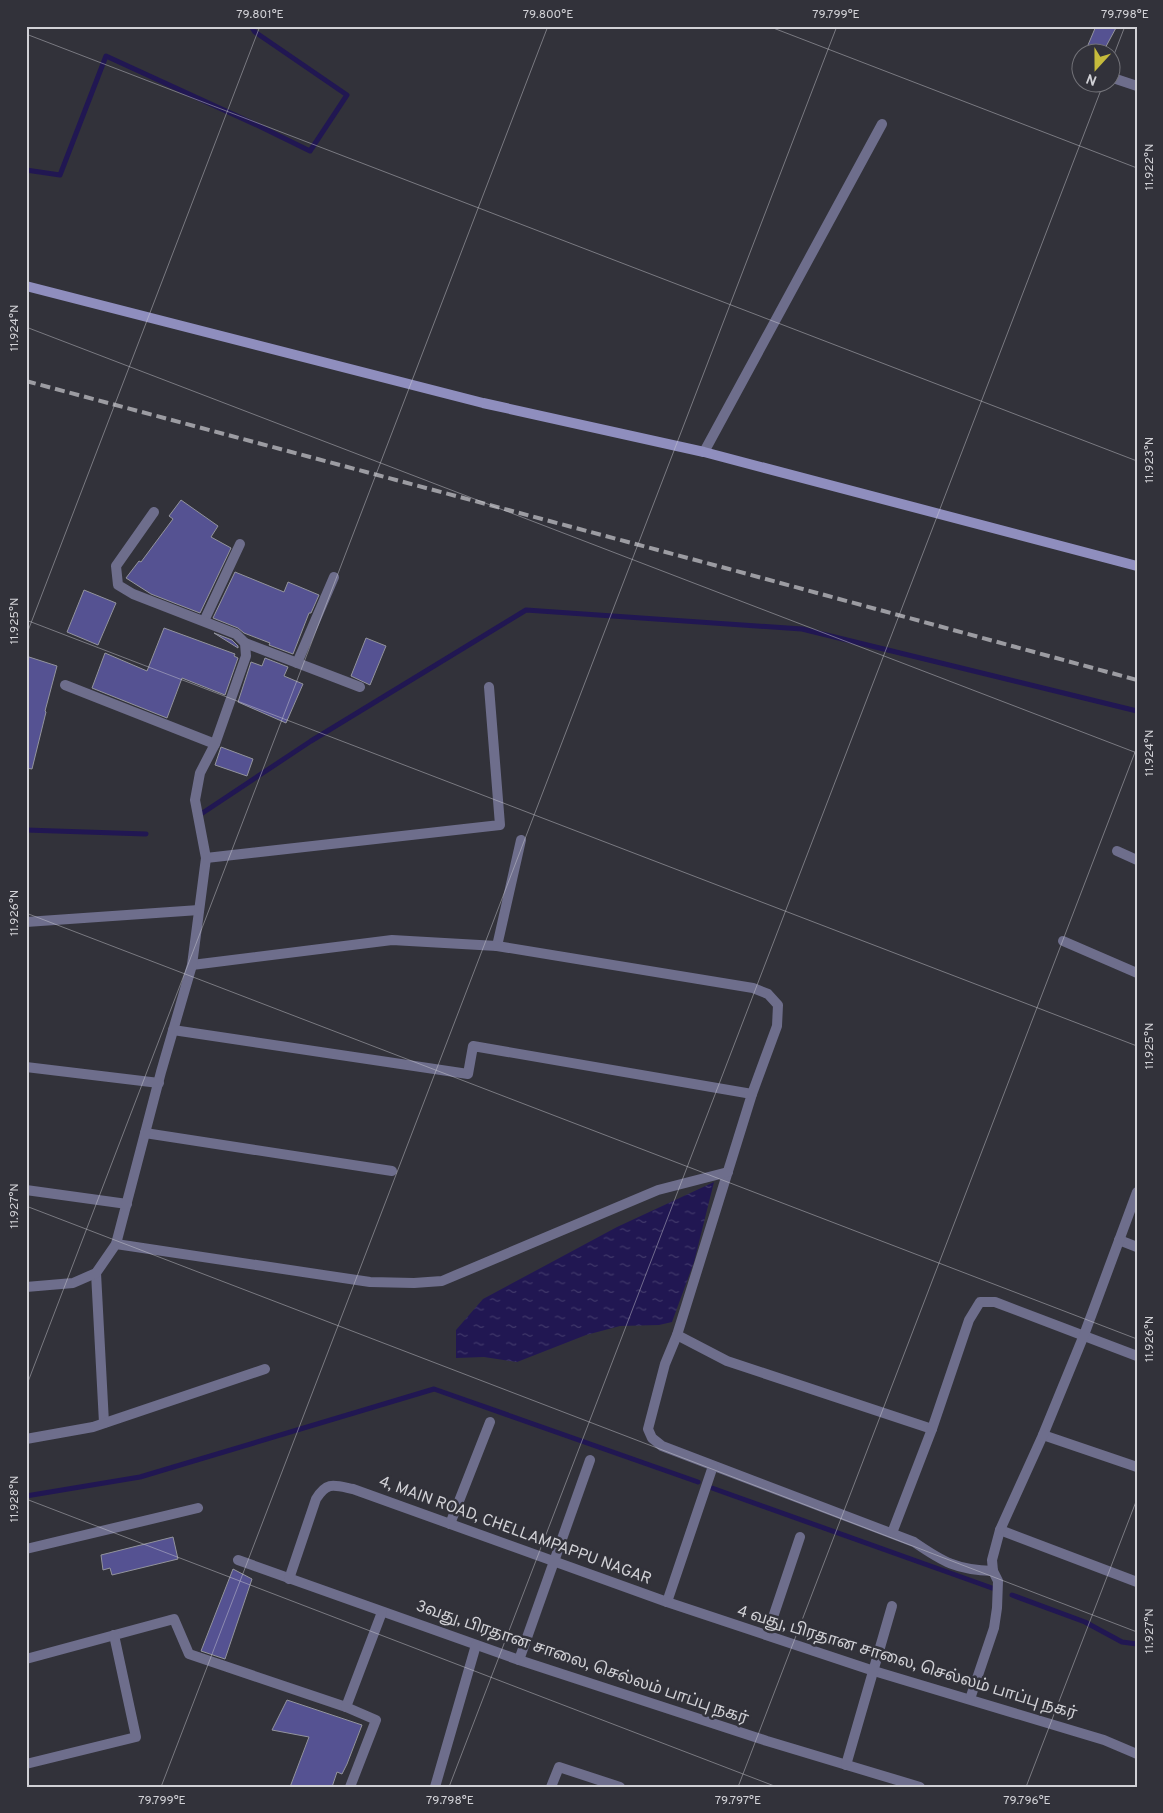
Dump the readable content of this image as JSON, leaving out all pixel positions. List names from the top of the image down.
{
  "streets": {
    "street": ["4, MAIN ROAD, CHELLAMPAPPU NAGAR", "3வது, பிரதான சாலை, செல்லம் பாப்பு நகர்", "4 வது, பிரதான சாலை, செல்லம் பாப்பு நகர்"]
  },
  "crossings": [
    ["4, MAIN ROAD, CHELLAMPAPPU NAGAR", "3வது, பிரதான சாலை, செல்லம் பாப்பு நகர்"],
    ["4, MAIN ROAD, CHELLAMPAPPU NAGAR", "4 வது, பிரதான சாலை, செல்லம் பாப்பு நகர்"]
  ],
  "north": "bottom",
  "coordinates": [
    "79.801°E",
    "79.800°E",
    "79.799°E",
    "79.798°E",
    "11.922°N",
    "11.924°N",
    "11.923°N",
    "11.925°N",
    "11.926°N",
    "11.927°N",
    "11.928°N",
    "79.797°E",
    "79.796°E"
  ]
}
